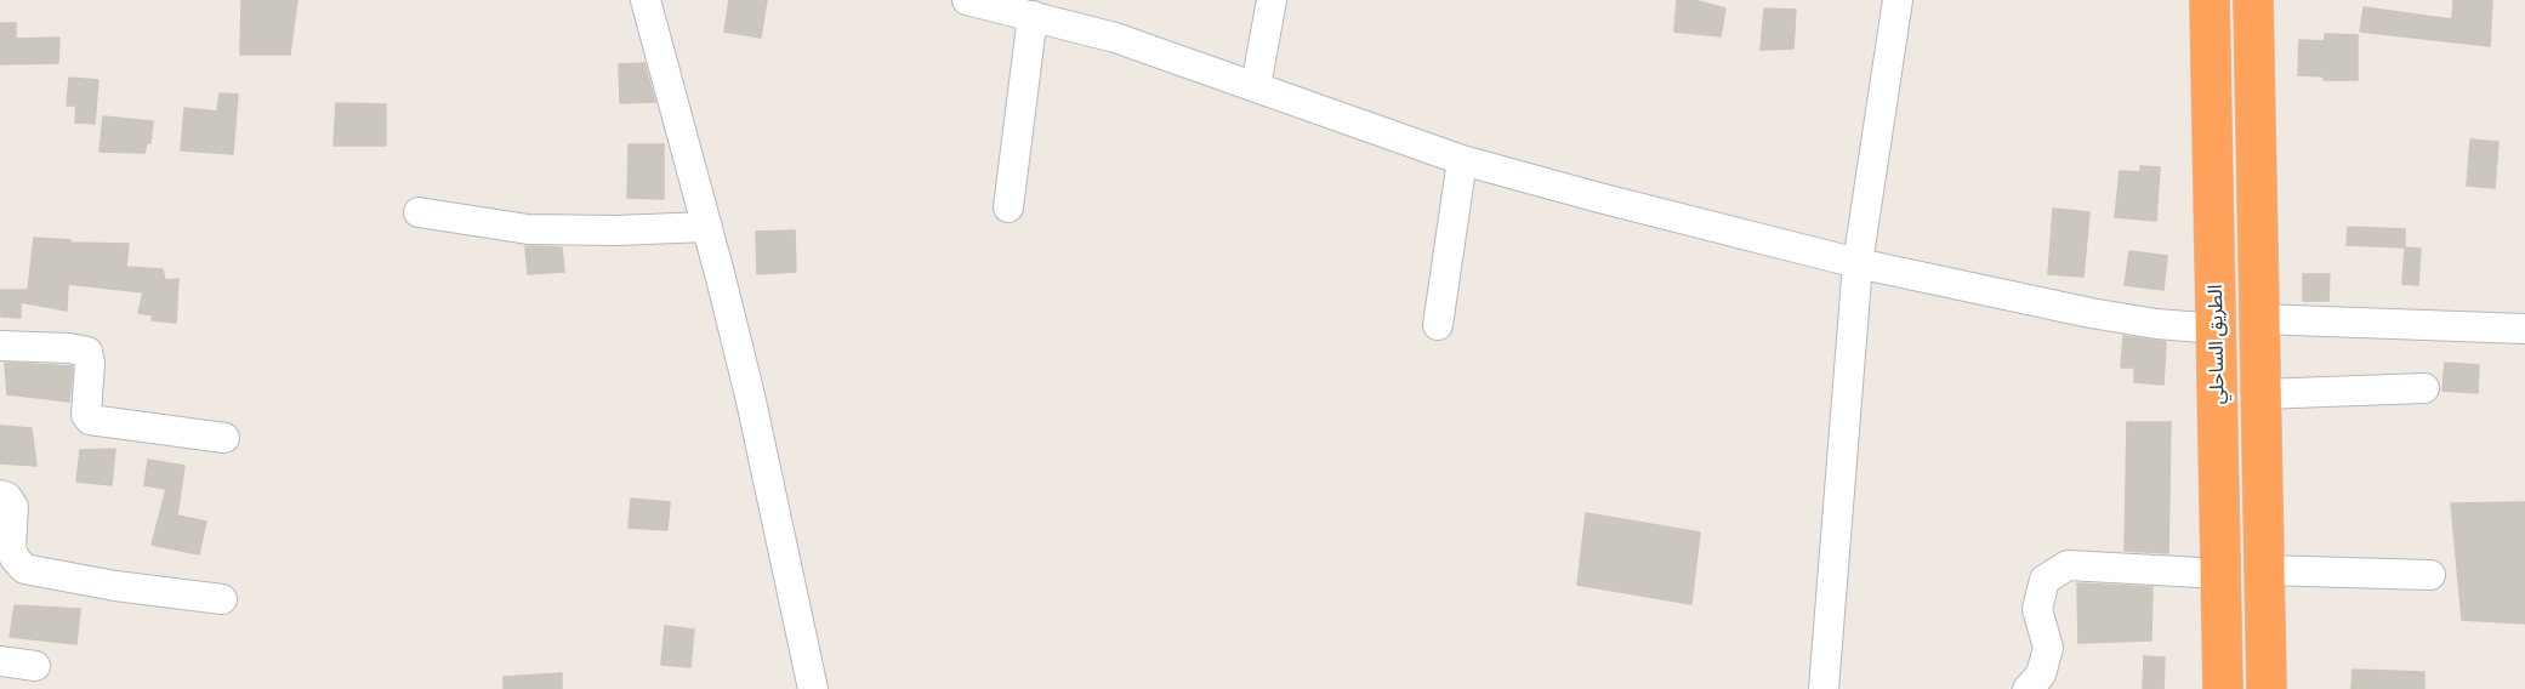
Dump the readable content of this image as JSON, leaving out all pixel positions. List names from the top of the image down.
{
  "streets": {
    "highway": ["الطريق الساحلي"]
  }
}
